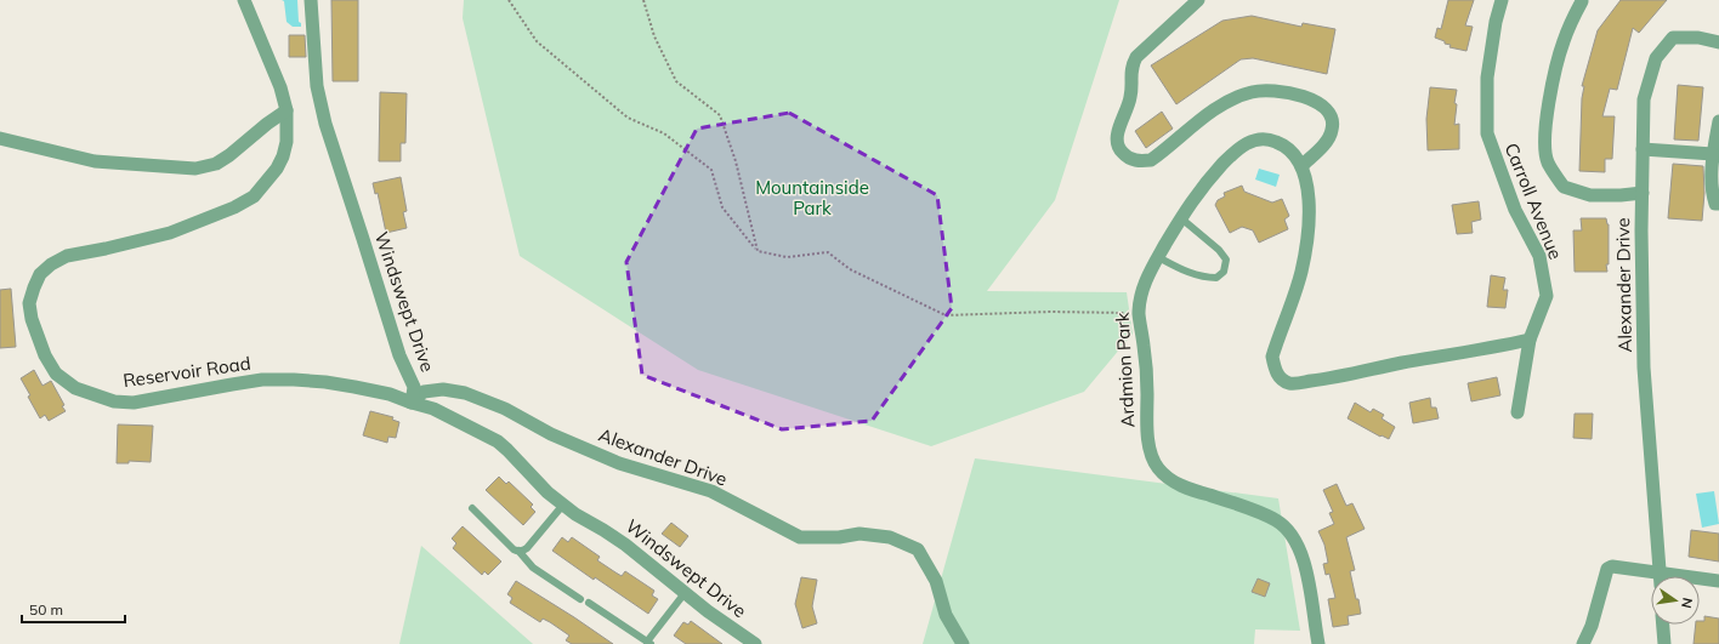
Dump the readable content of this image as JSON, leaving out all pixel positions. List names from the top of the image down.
{
  "streets": {
    "street": [
      "Carroll Avenue",
      "Alexander Drive",
      "Windswept Drive",
      "Ardmion Park",
      "Reservoir Road"
    ]
  },
  "crossings": [
    ["Carroll Avenue", "Ardmion Park"],
    ["Alexander Drive", "Windswept Drive"],
    ["Alexander Drive", "Reservoir Road"],
    ["Windswept Drive", "Reservoir Road"]
  ],
  "parks": ["Mountainside Park"],
  "scale_bar": "50 m",
  "north": "right"
}
